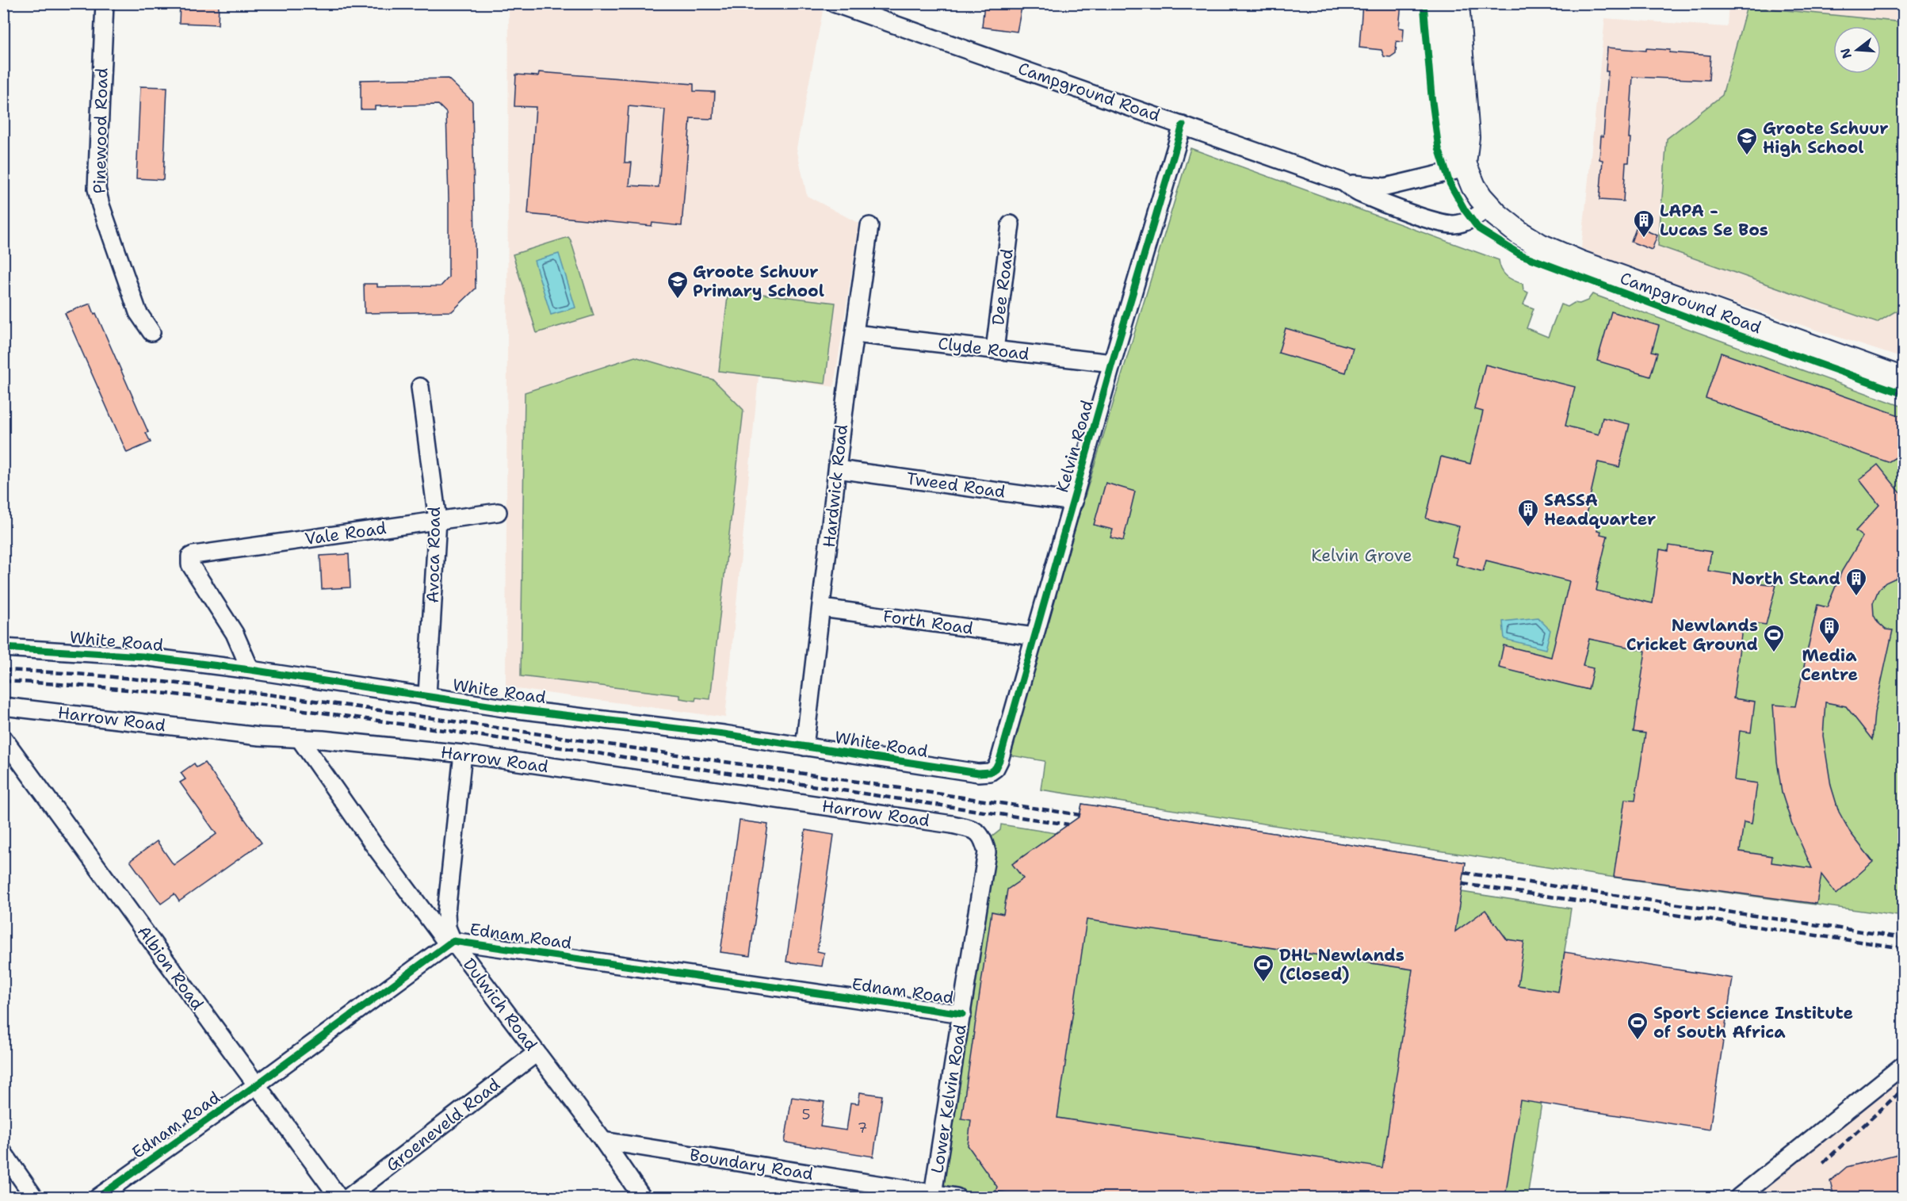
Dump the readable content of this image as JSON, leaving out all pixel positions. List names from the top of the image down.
{
  "streets": {
    "main road": ["Campground Road"],
    "street": [
      "Pinewood Road",
      "Dee Road",
      "Clyde Road",
      "Kelvin Road",
      "Tweed Road",
      "Hardwick Road",
      "Vale Road",
      "Avoca Road",
      "Forth Road",
      "White Road",
      "Harrow Road",
      "Ednam Road",
      "Albion Road",
      "Dulwich Road",
      "Lower Kelvin Road",
      "Groeneveld Road",
      "Boundary Road"
    ]
  },
  "crossings": [
    ["Campground Road", "Kelvin Road"],
    ["Dee Road", "Clyde Road"],
    ["Clyde Road", "Kelvin Road"],
    ["Clyde Road", "Hardwick Road"],
    ["Kelvin Road", "Tweed Road"],
    ["Kelvin Road", "Forth Road"],
    ["Kelvin Road", "White Road"],
    ["Tweed Road", "Hardwick Road"],
    ["Hardwick Road", "Forth Road"],
    ["Hardwick Road", "White Road"],
    ["Vale Road", "Avoca Road"],
    ["Vale Road", "White Road"],
    ["Avoca Road", "White Road"],
    ["Harrow Road", "Dulwich Road"],
    ["Harrow Road", "Lower Kelvin Road"],
    ["Ednam Road", "Albion Road"],
    ["Ednam Road", "Dulwich Road"],
    ["Ednam Road", "Lower Kelvin Road"],
    ["Dulwich Road", "Groeneveld Road"],
    ["Dulwich Road", "Boundary Road"],
    ["Lower Kelvin Road", "Boundary Road"]
  ],
  "parks": ["Kelvin Grove"],
  "places": {
    "school or university": ["Groote Schuur High School", "Groote Schuur Primary School"],
    "building": [
      "LAPA - Lucas Se Bos",
      "SASSA Headquarter",
      "North Stand",
      "Media Centre"
    ],
    "sports": ["Newlands Cricket Ground", "DHL Newlands (Closed)", "Sport Science Institute of South Africa"]
  },
  "house_numbers": ["5", "7"],
  "north": "left"
}
